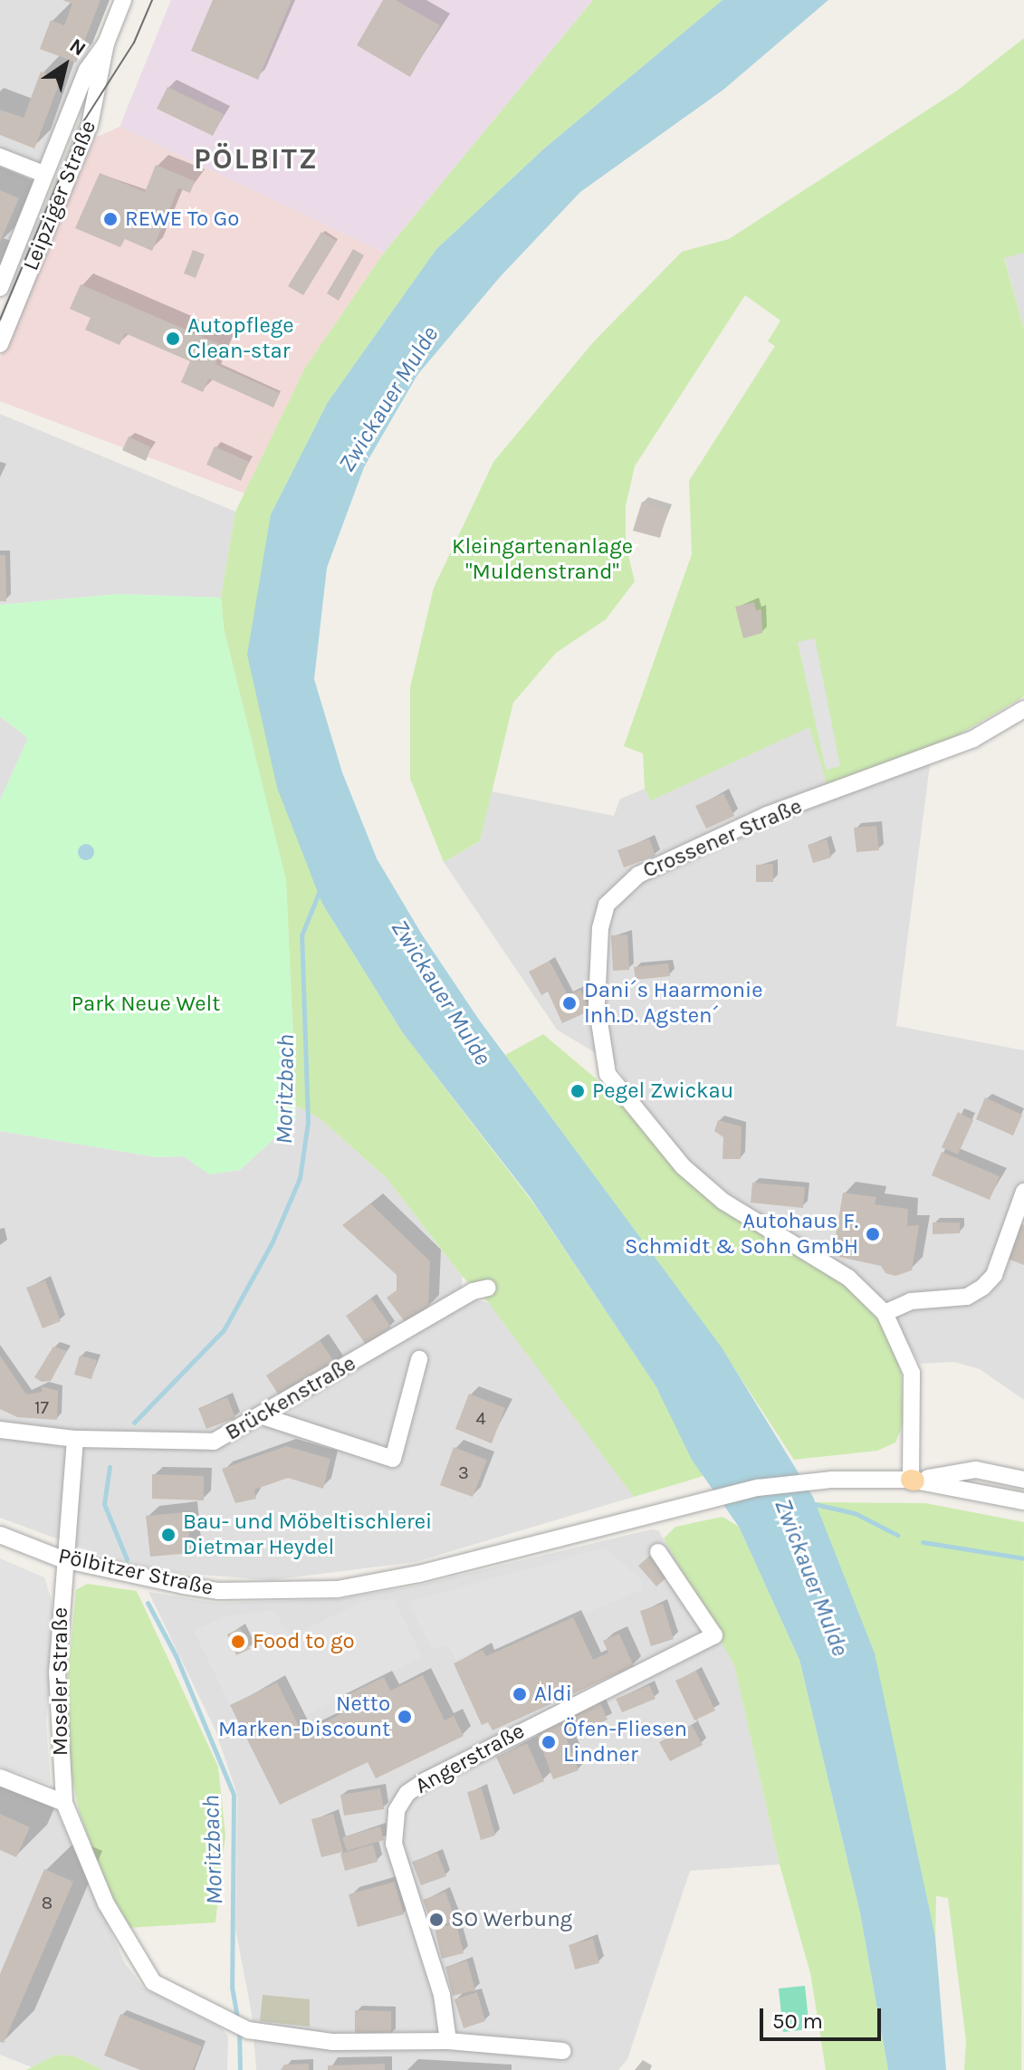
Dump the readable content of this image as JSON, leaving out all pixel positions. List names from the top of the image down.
{
  "streets": {
    "street": [
      "Leipziger Straße",
      "Crossener Straße",
      "Brückenstraße",
      "Pölbitzer Straße",
      "Moseler Straße",
      "Angerstraße"
    ]
  },
  "crossings": [
    ["Crossener Straße", "Pölbitzer Straße"],
    ["Pölbitzer Straße", "Moseler Straße"],
    ["Moseler Straße", "Angerstraße"]
  ],
  "districts": ["PÖLBITZ"],
  "water": ["Zwickauer Mulde", "Moritzbach"],
  "parks": ["Kleingartenanlage \"Muldenstrand\"", "Park Neue Welt"],
  "places": [
    "REWE To Go",
    "Autopflege Clean-star",
    "Dani´s Haarmonie Inh.D. Agsten´",
    "Pegel Zwickau",
    "Autohaus F. Schmidt & Sohn GmbH",
    "Bau- und Möbeltischlerei Dietmar Heydel",
    "Food to go",
    "Aldi",
    "Netto Marken-Discount",
    "Öfen-Fliesen Lindner",
    "SO Werbung"
  ],
  "house_numbers": [
    "17",
    "4",
    "3",
    "8"
  ],
  "scale_bar": "50 m",
  "north": "top right"
}
